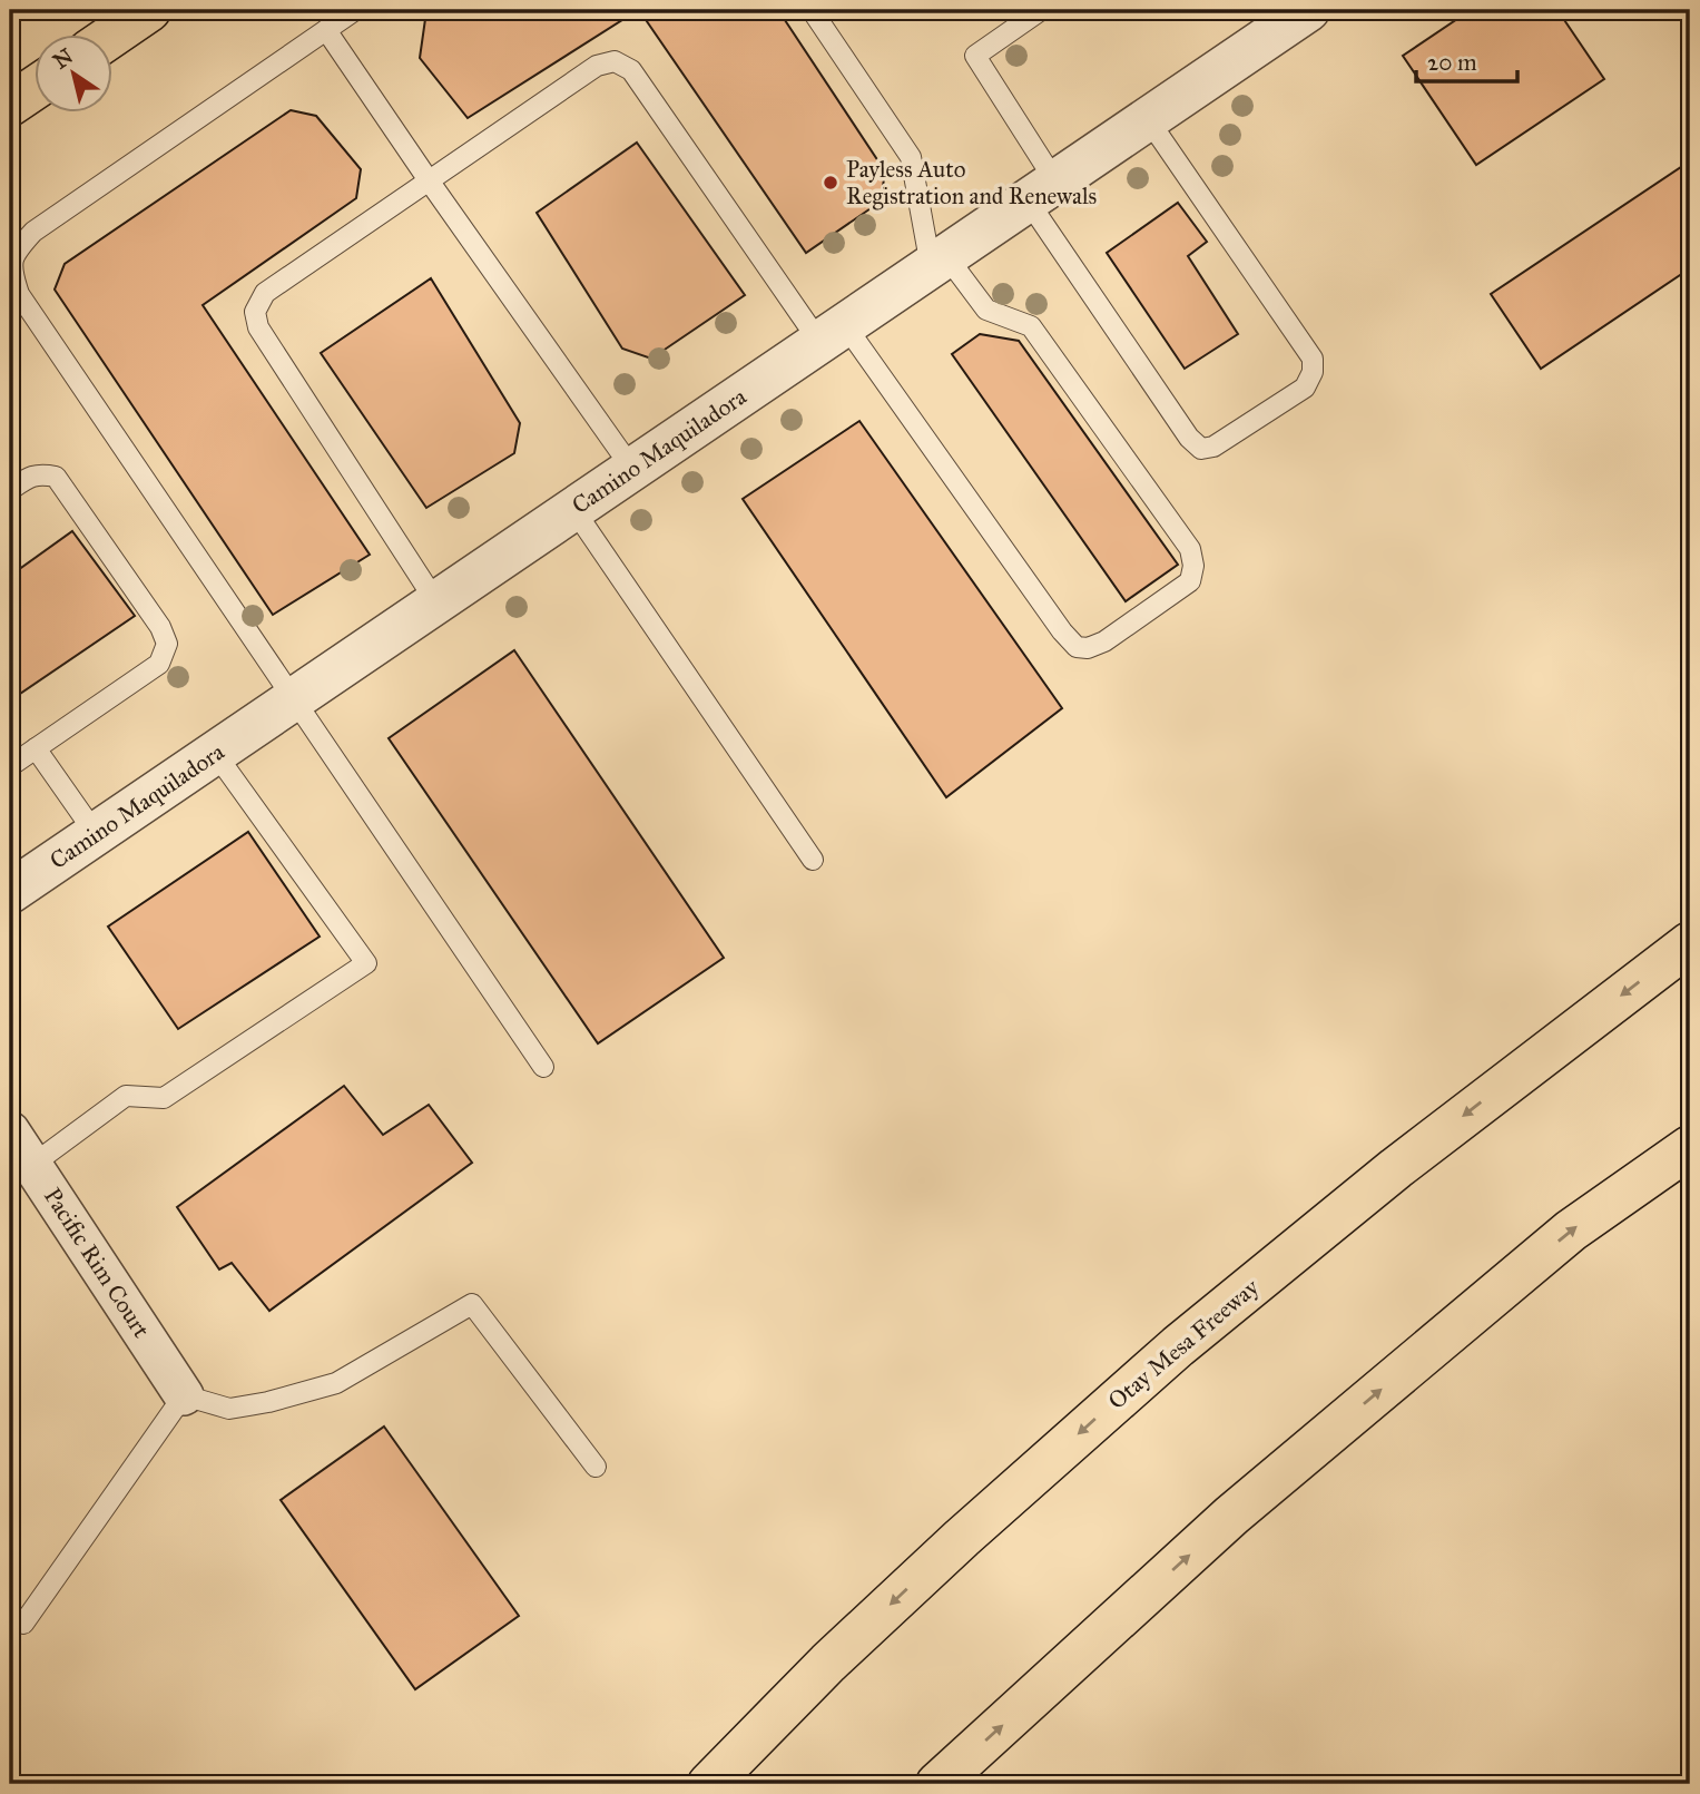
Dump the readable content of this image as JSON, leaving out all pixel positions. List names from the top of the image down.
{
  "streets": {
    "main road": ["Otay Mesa Freeway"],
    "street": ["Camino Maquiladora", "Pacific Rim Court"]
  },
  "places": ["Payless Auto Registration and Renewals"],
  "scale_bar": "20 m",
  "north": "top left"
}
